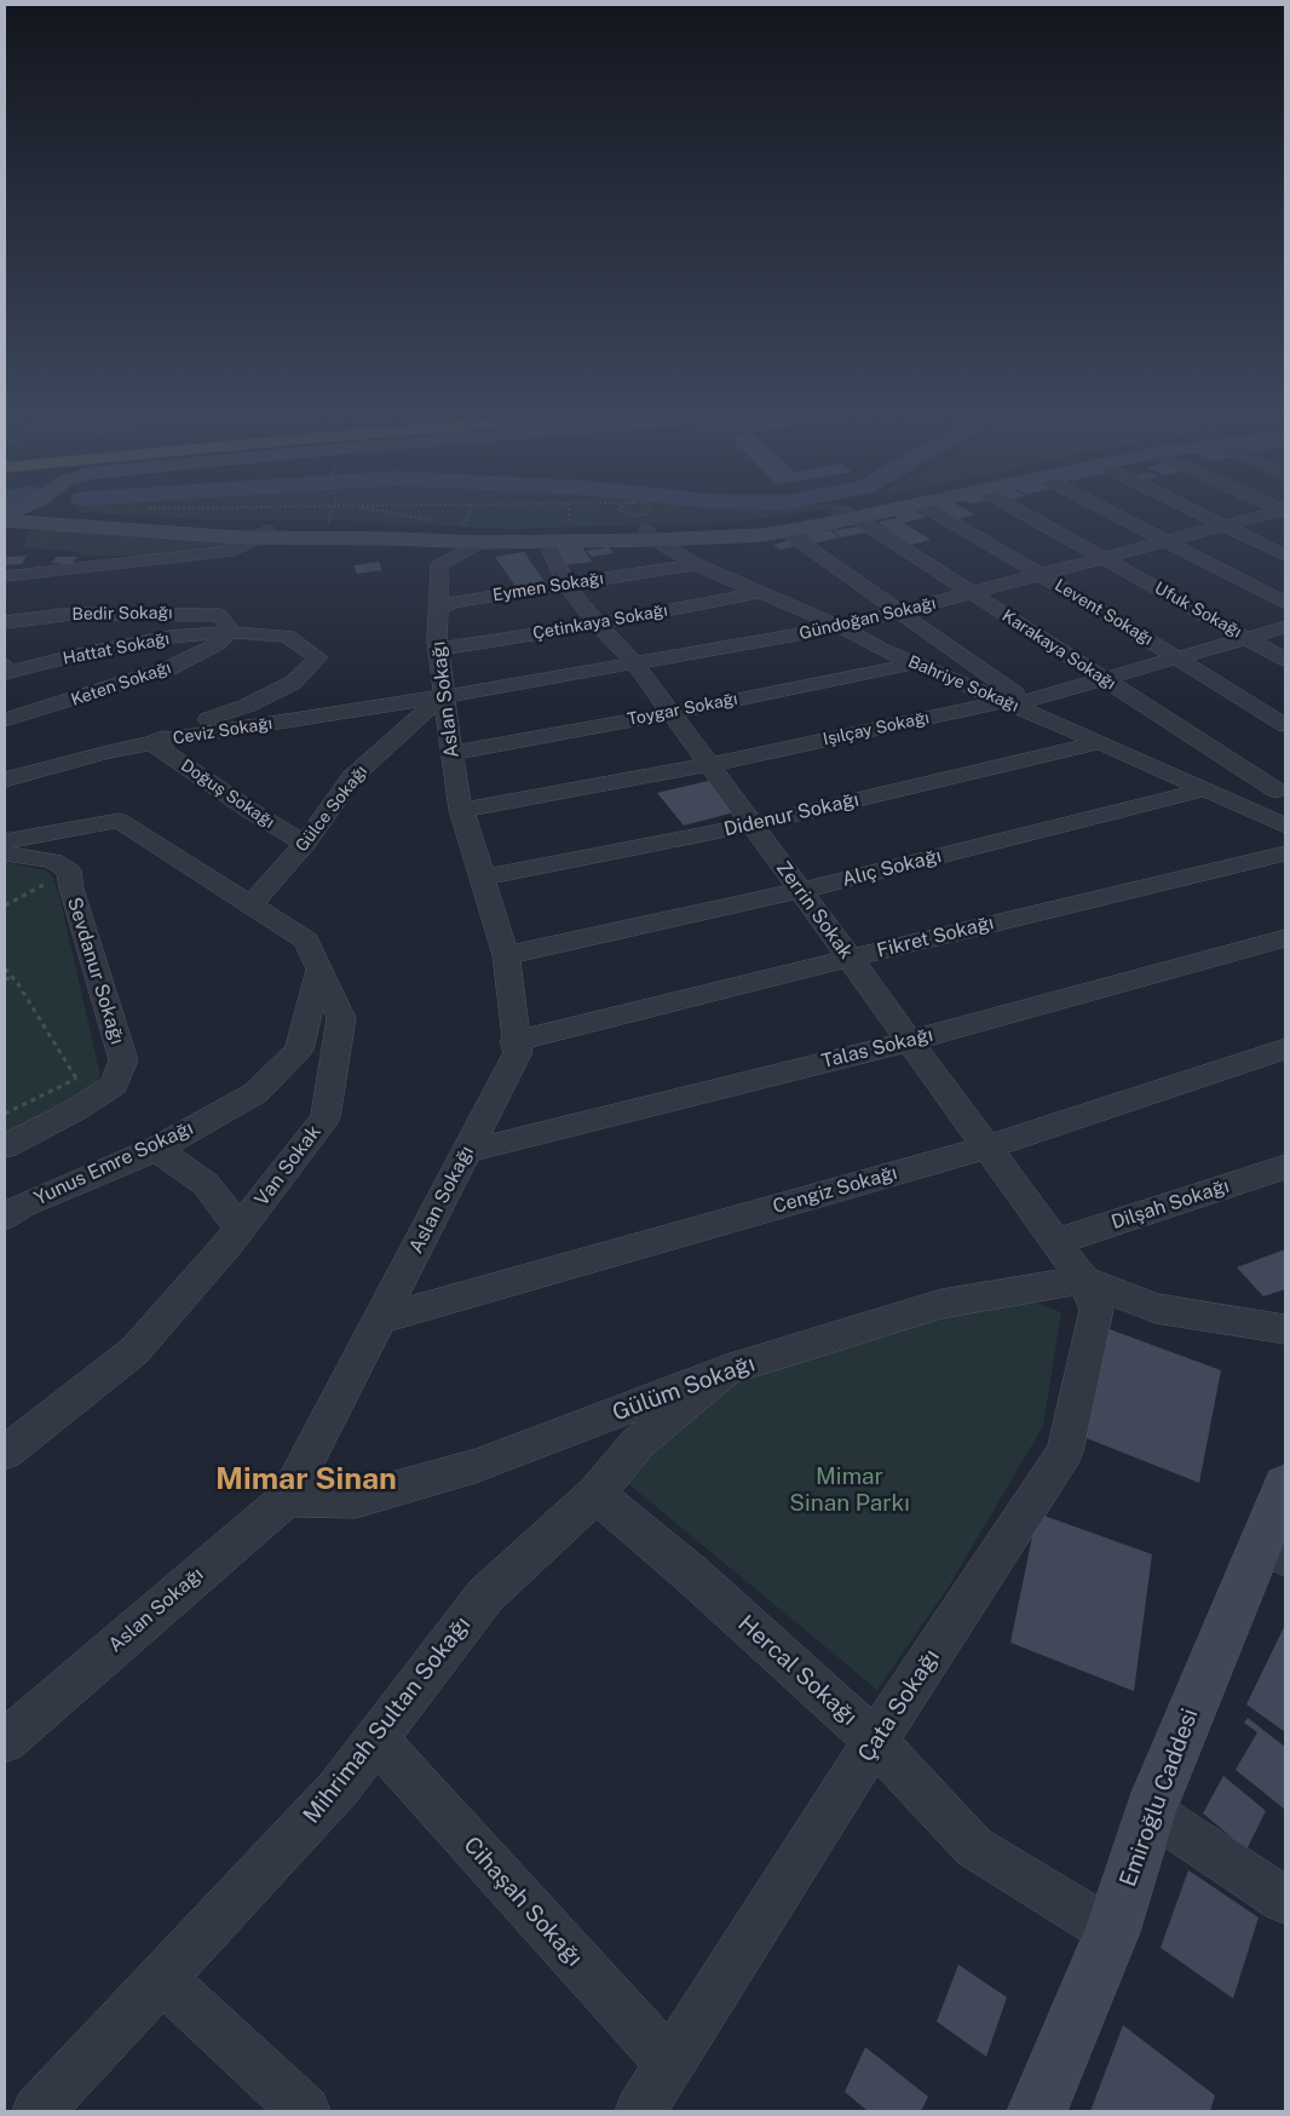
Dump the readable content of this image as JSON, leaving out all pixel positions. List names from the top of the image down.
{
  "streets": {
    "street": [
      "Eymen Sokağı",
      "Ufuk Sokağı",
      "Levent Sokağı",
      "Bedir Sokağı",
      "Gündoğan Sokağı",
      "Çetinkaya Sokağı",
      "Hattat Sokağı",
      "Karakaya Sokağı",
      "Keten Sokağı",
      "Bahriye Sokağı",
      "Aslan Sokağı",
      "Toygar Sokağı",
      "Işılçay Sokağı",
      "Ceviz Sokağı",
      "Doğuş Sokağı",
      "Gülce Sokağı",
      "Didenur Sokağı",
      "Alıç Sokağı",
      "Zerrin Sokak",
      "Fikret Sokağı",
      "Sevdanur Sokağı",
      "Talas Sokağı",
      "Yunus Emre Sokağı",
      "Van Sokak",
      "Cengiz Sokağı",
      "Dilşah Sokağı",
      "Gülüm Sokağı",
      "Hercal Sokağı",
      "Çata Sokağı",
      "Mihrimah Sultan Sokağı",
      "Emiroğlu Caddesi",
      "Cihaşah Sokağı"
    ]
  },
  "crossings": [
    ["Eymen Sokağı", "Bahriye Sokağı"],
    ["Eymen Sokağı", "Aslan Sokağı"],
    ["Eymen Sokağı", "Zerrin Sokak"],
    ["Ufuk Sokağı", "Gündoğan Sokağı"],
    ["Ufuk Sokağı", "Işılçay Sokağı"],
    ["Levent Sokağı", "Gündoğan Sokağı"],
    ["Levent Sokağı", "Işılçay Sokağı"],
    ["Bedir Sokağı", "Hattat Sokağı"],
    ["Bedir Sokağı", "Keten Sokağı"],
    ["Gündoğan Sokağı", "Karakaya Sokağı"],
    ["Gündoğan Sokağı", "Bahriye Sokağı"],
    ["Gündoğan Sokağı", "Aslan Sokağı"],
    ["Gündoğan Sokağı", "Ceviz Sokağı"],
    ["Gündoğan Sokağı", "Gülce Sokağı"],
    ["Gündoğan Sokağı", "Zerrin Sokak"],
    ["Çetinkaya Sokağı", "Bahriye Sokağı"],
    ["Çetinkaya Sokağı", "Aslan Sokağı"],
    ["Çetinkaya Sokağı", "Zerrin Sokak"],
    ["Hattat Sokağı", "Keten Sokağı"],
    ["Hattat Sokağı", "Ceviz Sokağı"],
    ["Hattat Sokağı", "Doğuş Sokağı"],
    ["Karakaya Sokağı", "Işılçay Sokağı"],
    ["Bahriye Sokağı", "Toygar Sokağı"],
    ["Bahriye Sokağı", "Işılçay Sokağı"],
    ["Bahriye Sokağı", "Didenur Sokağı"],
    ["Bahriye Sokağı", "Alıç Sokağı"],
    ["Aslan Sokağı", "Toygar Sokağı"],
    ["Aslan Sokağı", "Işılçay Sokağı"],
    ["Aslan Sokağı", "Ceviz Sokağı"],
    ["Aslan Sokağı", "Gülce Sokağı"],
    ["Aslan Sokağı", "Didenur Sokağı"],
    ["Aslan Sokağı", "Alıç Sokağı"],
    ["Aslan Sokağı", "Fikret Sokağı"],
    ["Aslan Sokağı", "Talas Sokağı"],
    ["Aslan Sokağı", "Cengiz Sokağı"],
    ["Aslan Sokağı", "Gülüm Sokağı"],
    ["Toygar Sokağı", "Zerrin Sokak"],
    ["Işılçay Sokağı", "Zerrin Sokak"],
    ["Ceviz Sokağı", "Doğuş Sokağı"],
    ["Ceviz Sokağı", "Gülce Sokağı"],
    ["Doğuş Sokağı", "Gülce Sokağı"],
    ["Gülce Sokağı", "Van Sokak"],
    ["Didenur Sokağı", "Zerrin Sokak"],
    ["Alıç Sokağı", "Zerrin Sokak"],
    ["Zerrin Sokak", "Fikret Sokağı"],
    ["Zerrin Sokak", "Talas Sokağı"],
    ["Zerrin Sokak", "Cengiz Sokağı"],
    ["Zerrin Sokak", "Dilşah Sokağı"],
    ["Zerrin Sokak", "Gülüm Sokağı"],
    ["Zerrin Sokak", "Çata Sokağı"],
    ["Yunus Emre Sokağı", "Van Sokak"],
    ["Gülüm Sokağı", "Çata Sokağı"],
    ["Gülüm Sokağı", "Mihrimah Sultan Sokağı"],
    ["Hercal Sokağı", "Çata Sokağı"],
    ["Hercal Sokağı", "Mihrimah Sultan Sokağı"],
    ["Hercal Sokağı", "Emiroğlu Caddesi"],
    ["Çata Sokağı", "Cihaşah Sokağı"],
    ["Mihrimah Sultan Sokağı", "Cihaşah Sokağı"]
  ],
  "districts": ["Mimar Sinan"],
  "parks": ["Mimar Sinan Parkı"]
}
